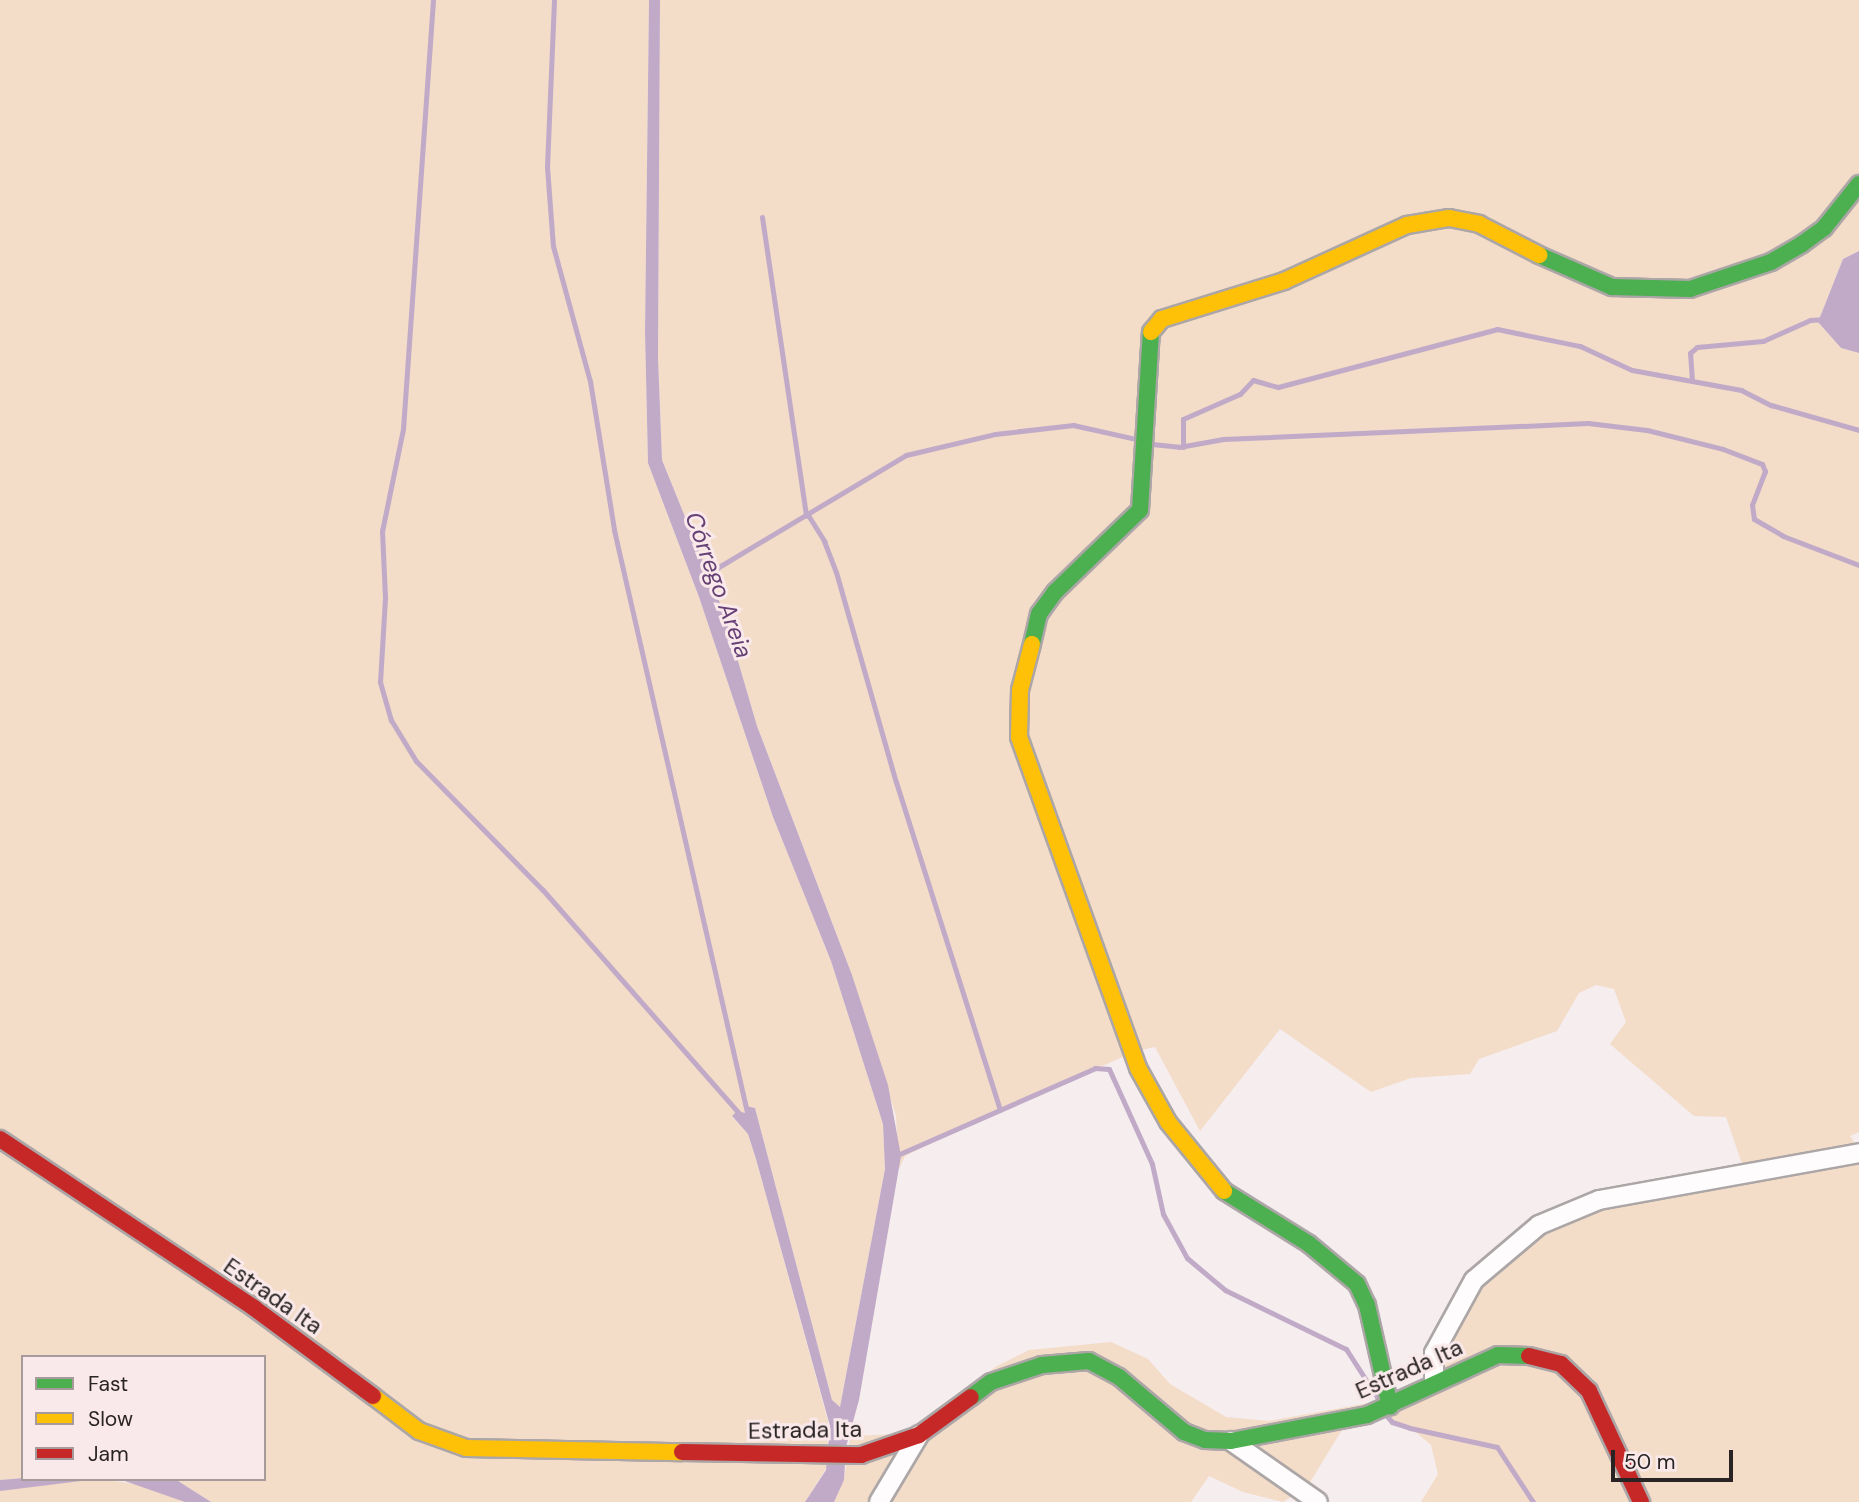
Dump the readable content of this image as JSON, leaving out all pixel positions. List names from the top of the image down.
{
  "streets": {
    "street": ["Estrada Ita"]
  },
  "water": ["Córrego Areia"],
  "legend": ["Fast", "Slow", "Jam"],
  "scale_bar": "50 m"
}
